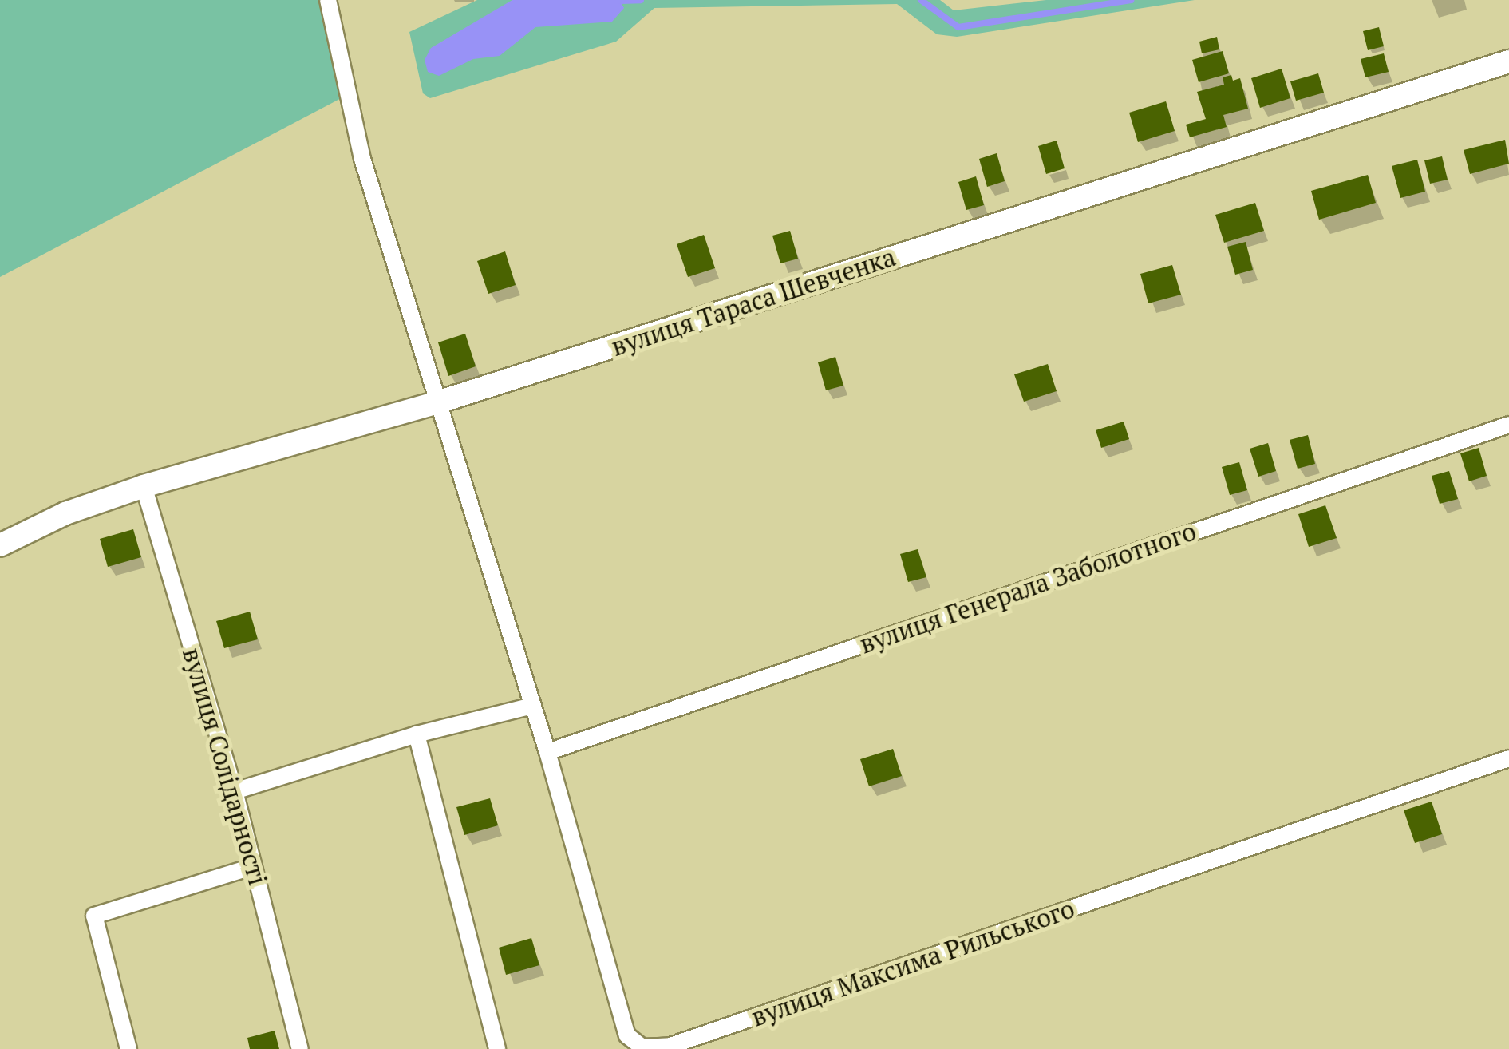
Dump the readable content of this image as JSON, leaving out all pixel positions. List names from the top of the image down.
{
  "streets": {
    "street": [
      "вулиця Тараса Шевченка",
      "вулиця Генерала Заболотного",
      "вулиця Солідарності",
      "вулиця Максима Рильського"
    ]
  },
  "crossings": [
    ["вулиця Тараса Шевченка", "вулиця Солідарності"],
    ["вулиця Тараса Шевченка", "вулиця Максима Рильського"],
    ["вулиця Генерала Заболотного", "вулиця Максима Рильського"]
  ]
}
